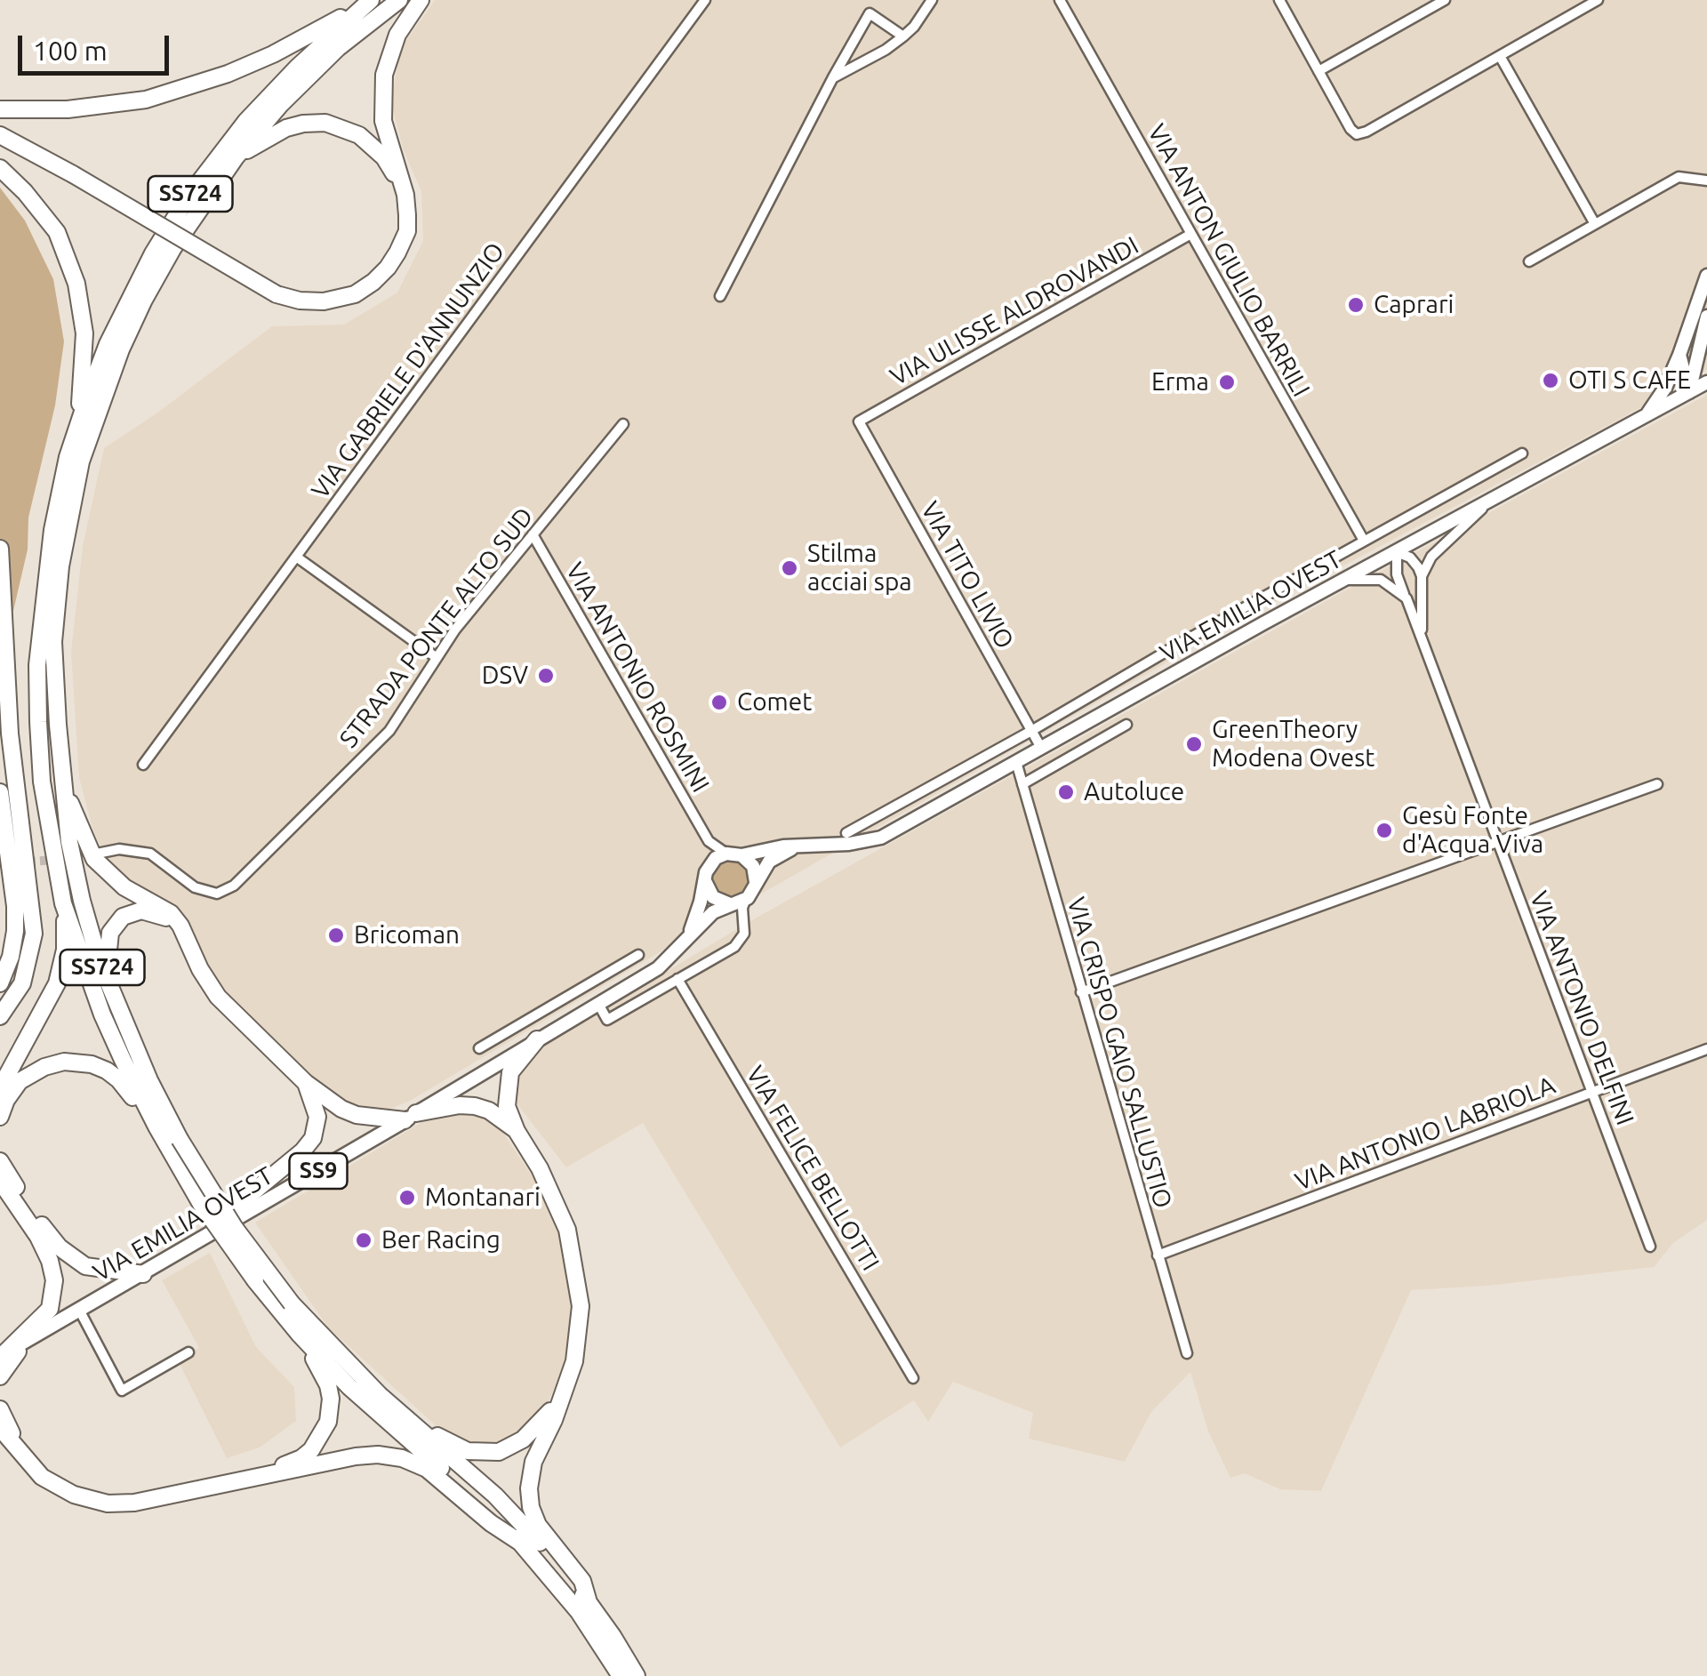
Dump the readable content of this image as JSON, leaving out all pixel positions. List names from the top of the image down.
{
  "streets": {
    "highway": ["SS724"],
    "main road": ["VIA EMILIA OVEST", "SS9"],
    "street": [
      "VIA ANTON GIULIO BARRILI",
      "VIA ULISSE ALDROVANDI",
      "VIA GABRIELE D'ANNUNZIO",
      "VIA TITO LIVIO",
      "STRADA PONTE ALTO SUD",
      "VIA ANTONIO ROSMINI",
      "VIA ANTONIO DELFINI",
      "VIA CRISPO GAIO SALLUSTIO",
      "VIA ANTONIO LABRIOLA",
      "VIA FELICE BELLOTTI"
    ]
  },
  "crossings": [
    ["VIA ANTON GIULIO BARRILI", "VIA ULISSE ALDROVANDI"],
    ["VIA ANTON GIULIO BARRILI", "VIA EMILIA OVEST"],
    ["VIA ULISSE ALDROVANDI", "VIA TITO LIVIO"],
    ["VIA TITO LIVIO", "VIA EMILIA OVEST"],
    ["VIA EMILIA OVEST", "VIA ANTONIO DELFINI"],
    ["VIA EMILIA OVEST", "VIA CRISPO GAIO SALLUSTIO"],
    ["STRADA PONTE ALTO SUD", "VIA ANTONIO ROSMINI"],
    ["VIA ANTONIO DELFINI", "VIA ANTONIO LABRIOLA"],
    ["VIA CRISPO GAIO SALLUSTIO", "VIA ANTONIO LABRIOLA"]
  ],
  "places": [
    "Caprari",
    "OTI S CAFE",
    "Erma",
    "Stilma acciai spa",
    "DSV",
    "Comet",
    "GreenTheory Modena Ovest",
    "Autoluce",
    "Gesù Fonte d'Acqua Viva",
    "Bricoman",
    "Montanari",
    "Ber Racing"
  ],
  "scale_bar": "100 m"
}
